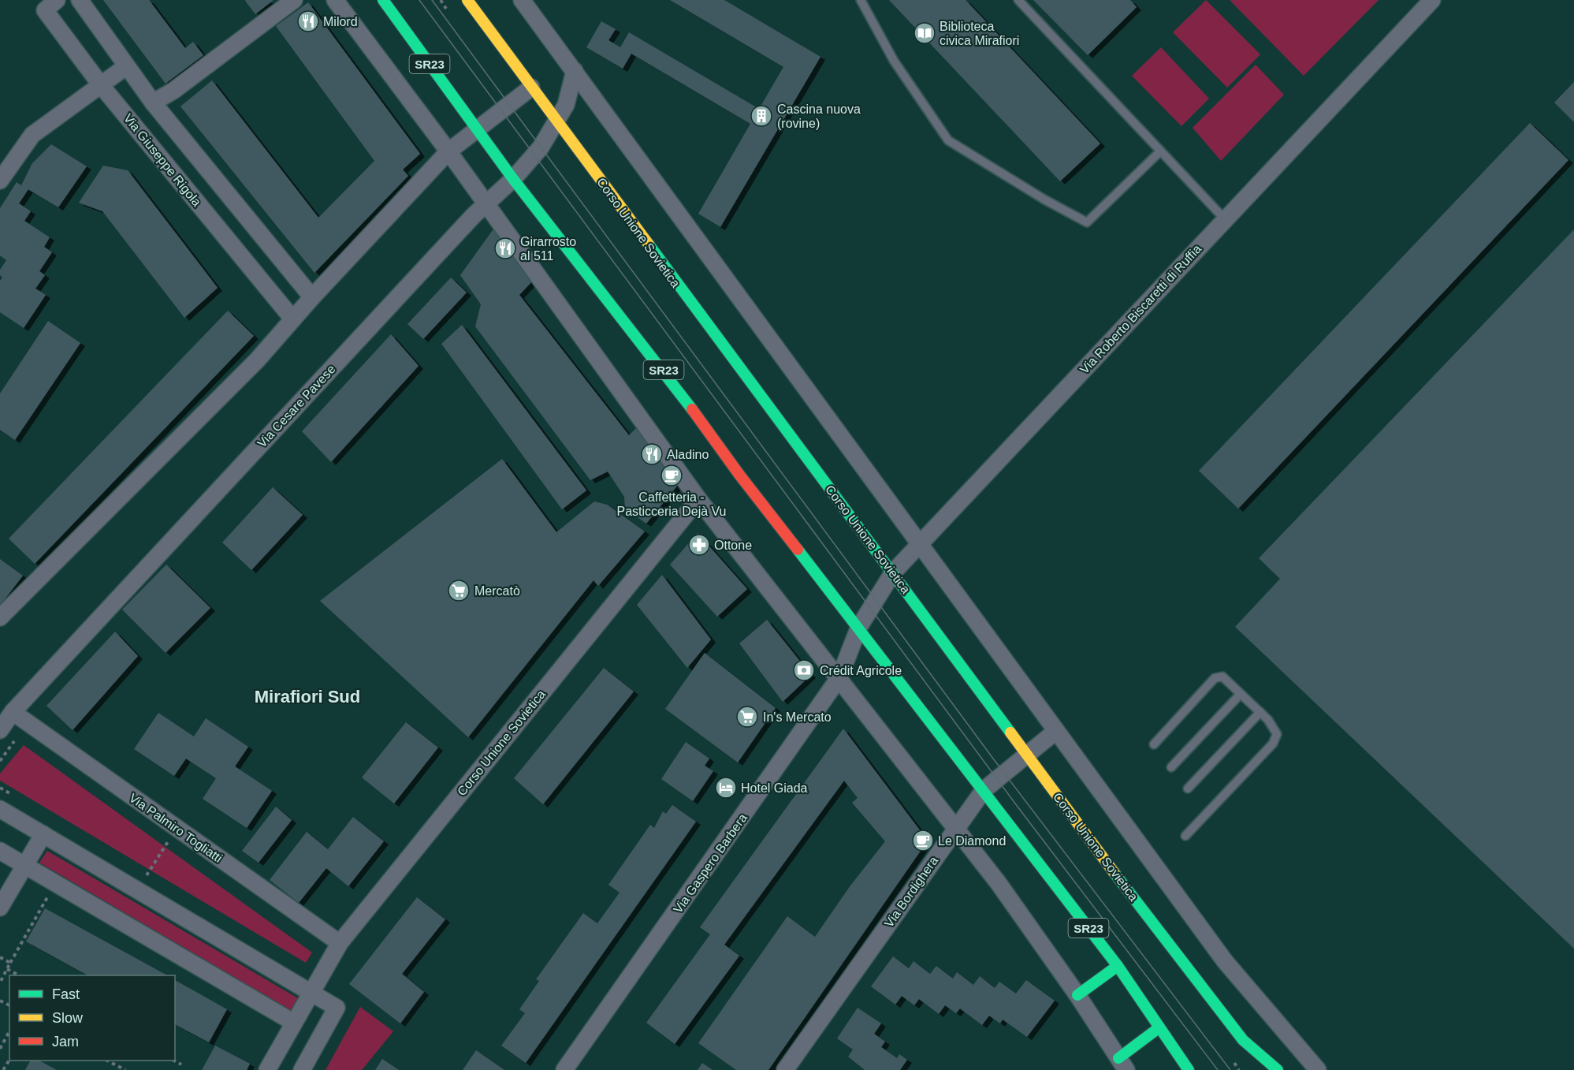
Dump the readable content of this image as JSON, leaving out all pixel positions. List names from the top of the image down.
{
  "streets": {
    "main road": ["SR23", "Corso Unione Sovietica"],
    "street": [
      "Via Giuseppe Rigola",
      "Via Roberto Biscaretti di Ruffia",
      "Via Cesare Pavese",
      "Via Palmiro Togliatti",
      "Via Gaspero Barbera",
      "Via Bordighera"
    ]
  },
  "crossings": [
    ["SR23", "Via Roberto Biscaretti di Ruffia"],
    ["SR23", "Via Cesare Pavese"],
    ["SR23", "Via Gaspero Barbera"],
    ["SR23", "Via Bordighera"],
    ["Corso Unione Sovietica", "Via Roberto Biscaretti di Ruffia"],
    ["Corso Unione Sovietica", "Via Cesare Pavese"],
    ["Corso Unione Sovietica", "Via Palmiro Togliatti"],
    ["Corso Unione Sovietica", "Via Bordighera"],
    ["Via Roberto Biscaretti di Ruffia", "Via Gaspero Barbera"],
    ["Via Cesare Pavese", "Via Palmiro Togliatti"]
  ],
  "districts": ["Mirafiori Sud"],
  "places": {
    "restaurant": ["Milord", "Girarrosto al 511", "Aladino"],
    "library": ["Biblioteca civica Mirafiori"],
    "building": ["Cascina nuova (rovine)"],
    "cafe": ["Caffetteria - Pasticceria Dejà Vu", "Le Diamond"],
    "pharmacy": ["Ottone"],
    "supermarket": ["Mercatò", "In's Mercato"],
    "bank": ["Crédit Agricole"],
    "hotel": ["Hotel Giada"]
  },
  "legend": ["Fast", "Slow", "Jam"]
}
